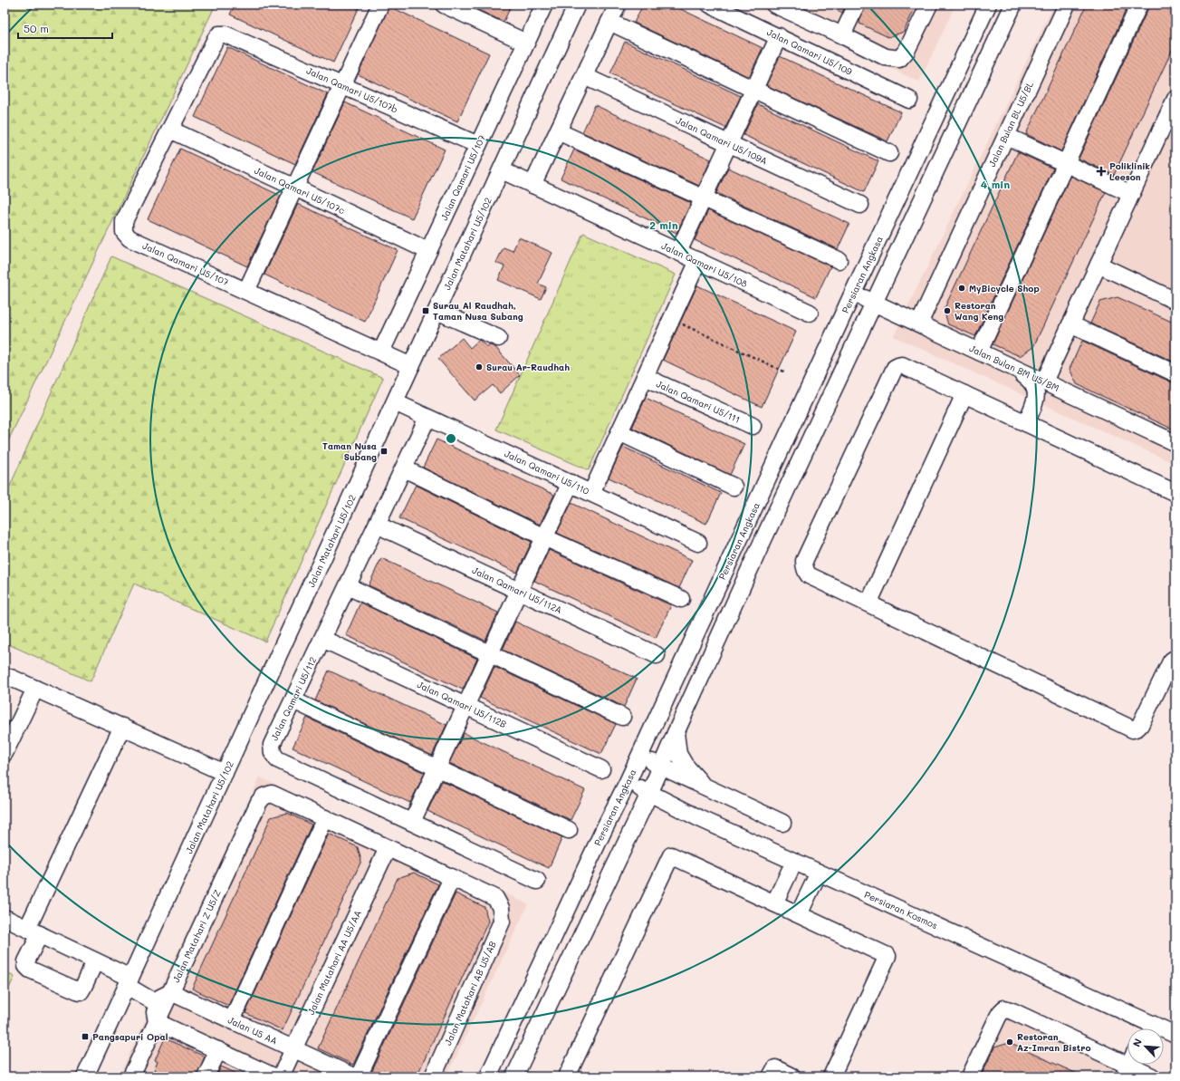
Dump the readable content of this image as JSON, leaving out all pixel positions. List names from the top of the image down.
{
  "streets": {
    "street": [
      "Jalan Qamari U5/109",
      "Jalan Qamari U5/107b",
      "Jalan Bulan BL U5/BL",
      "Jalan Qamari U5/109A",
      "Jalan Qamari U5/107",
      "Jalan Qamari U5/107c",
      "Jalan Matahari U5/102",
      "Jalan Qamari U5/108",
      "Persiaran Angkasa",
      "Jalan Bulan BM U5/BM",
      "Jalan Qamari U5/111",
      "Jalan Qamari U5/110",
      "Jalan Qamari U5/112A",
      "Jalan Qamari U5/112",
      "Jalan Qamari U5/112B",
      "Persiaran Kosmos",
      "Jalan Matahari Z U5/Z",
      "Jalan Matahari AA U5/AA",
      "Jalan Matahari AB U5/AB",
      "Jalan U5 AA"
    ]
  },
  "crossings": [
    ["Jalan Qamari U5/107b", "Jalan Qamari U5/107"],
    ["Jalan Qamari U5/107b", "Jalan Qamari U5/107c"],
    ["Jalan Bulan BL U5/BL", "Jalan Bulan BM U5/BM"],
    ["Jalan Qamari U5/107", "Jalan Qamari U5/107c"],
    ["Jalan Qamari U5/107", "Jalan Matahari U5/102"],
    ["Jalan Matahari U5/102", "Jalan Qamari U5/108"],
    ["Jalan Matahari U5/102", "Jalan Qamari U5/110"],
    ["Persiaran Angkasa", "Jalan Bulan BM U5/BM"],
    ["Persiaran Angkasa", "Persiaran Kosmos"],
    ["Jalan Qamari U5/110", "Jalan Qamari U5/112"],
    ["Jalan Qamari U5/112A", "Jalan Qamari U5/112"],
    ["Jalan Qamari U5/112", "Jalan Qamari U5/112B"],
    ["Jalan Matahari Z U5/Z", "Jalan U5 AA"],
    ["Jalan Matahari AA U5/AA", "Jalan U5 AA"]
  ],
  "places": {
    "health": ["Poliklinik Leeson"],
    "other": [
      "MyBicycle Shop",
      "Restoran Wang Keng",
      "Surau Ar-Raudhah",
      "Restoran Az-Imran Bistro"
    ],
    "transit": ["Surau Al Raudhah, Taman Nusa Subang", "Taman Nusa Subang", "Pangsapuri Opal"]
  },
  "scale_bar": "50 m",
  "north": "top left",
  "rings": ["4 min", "2 min"]
}
